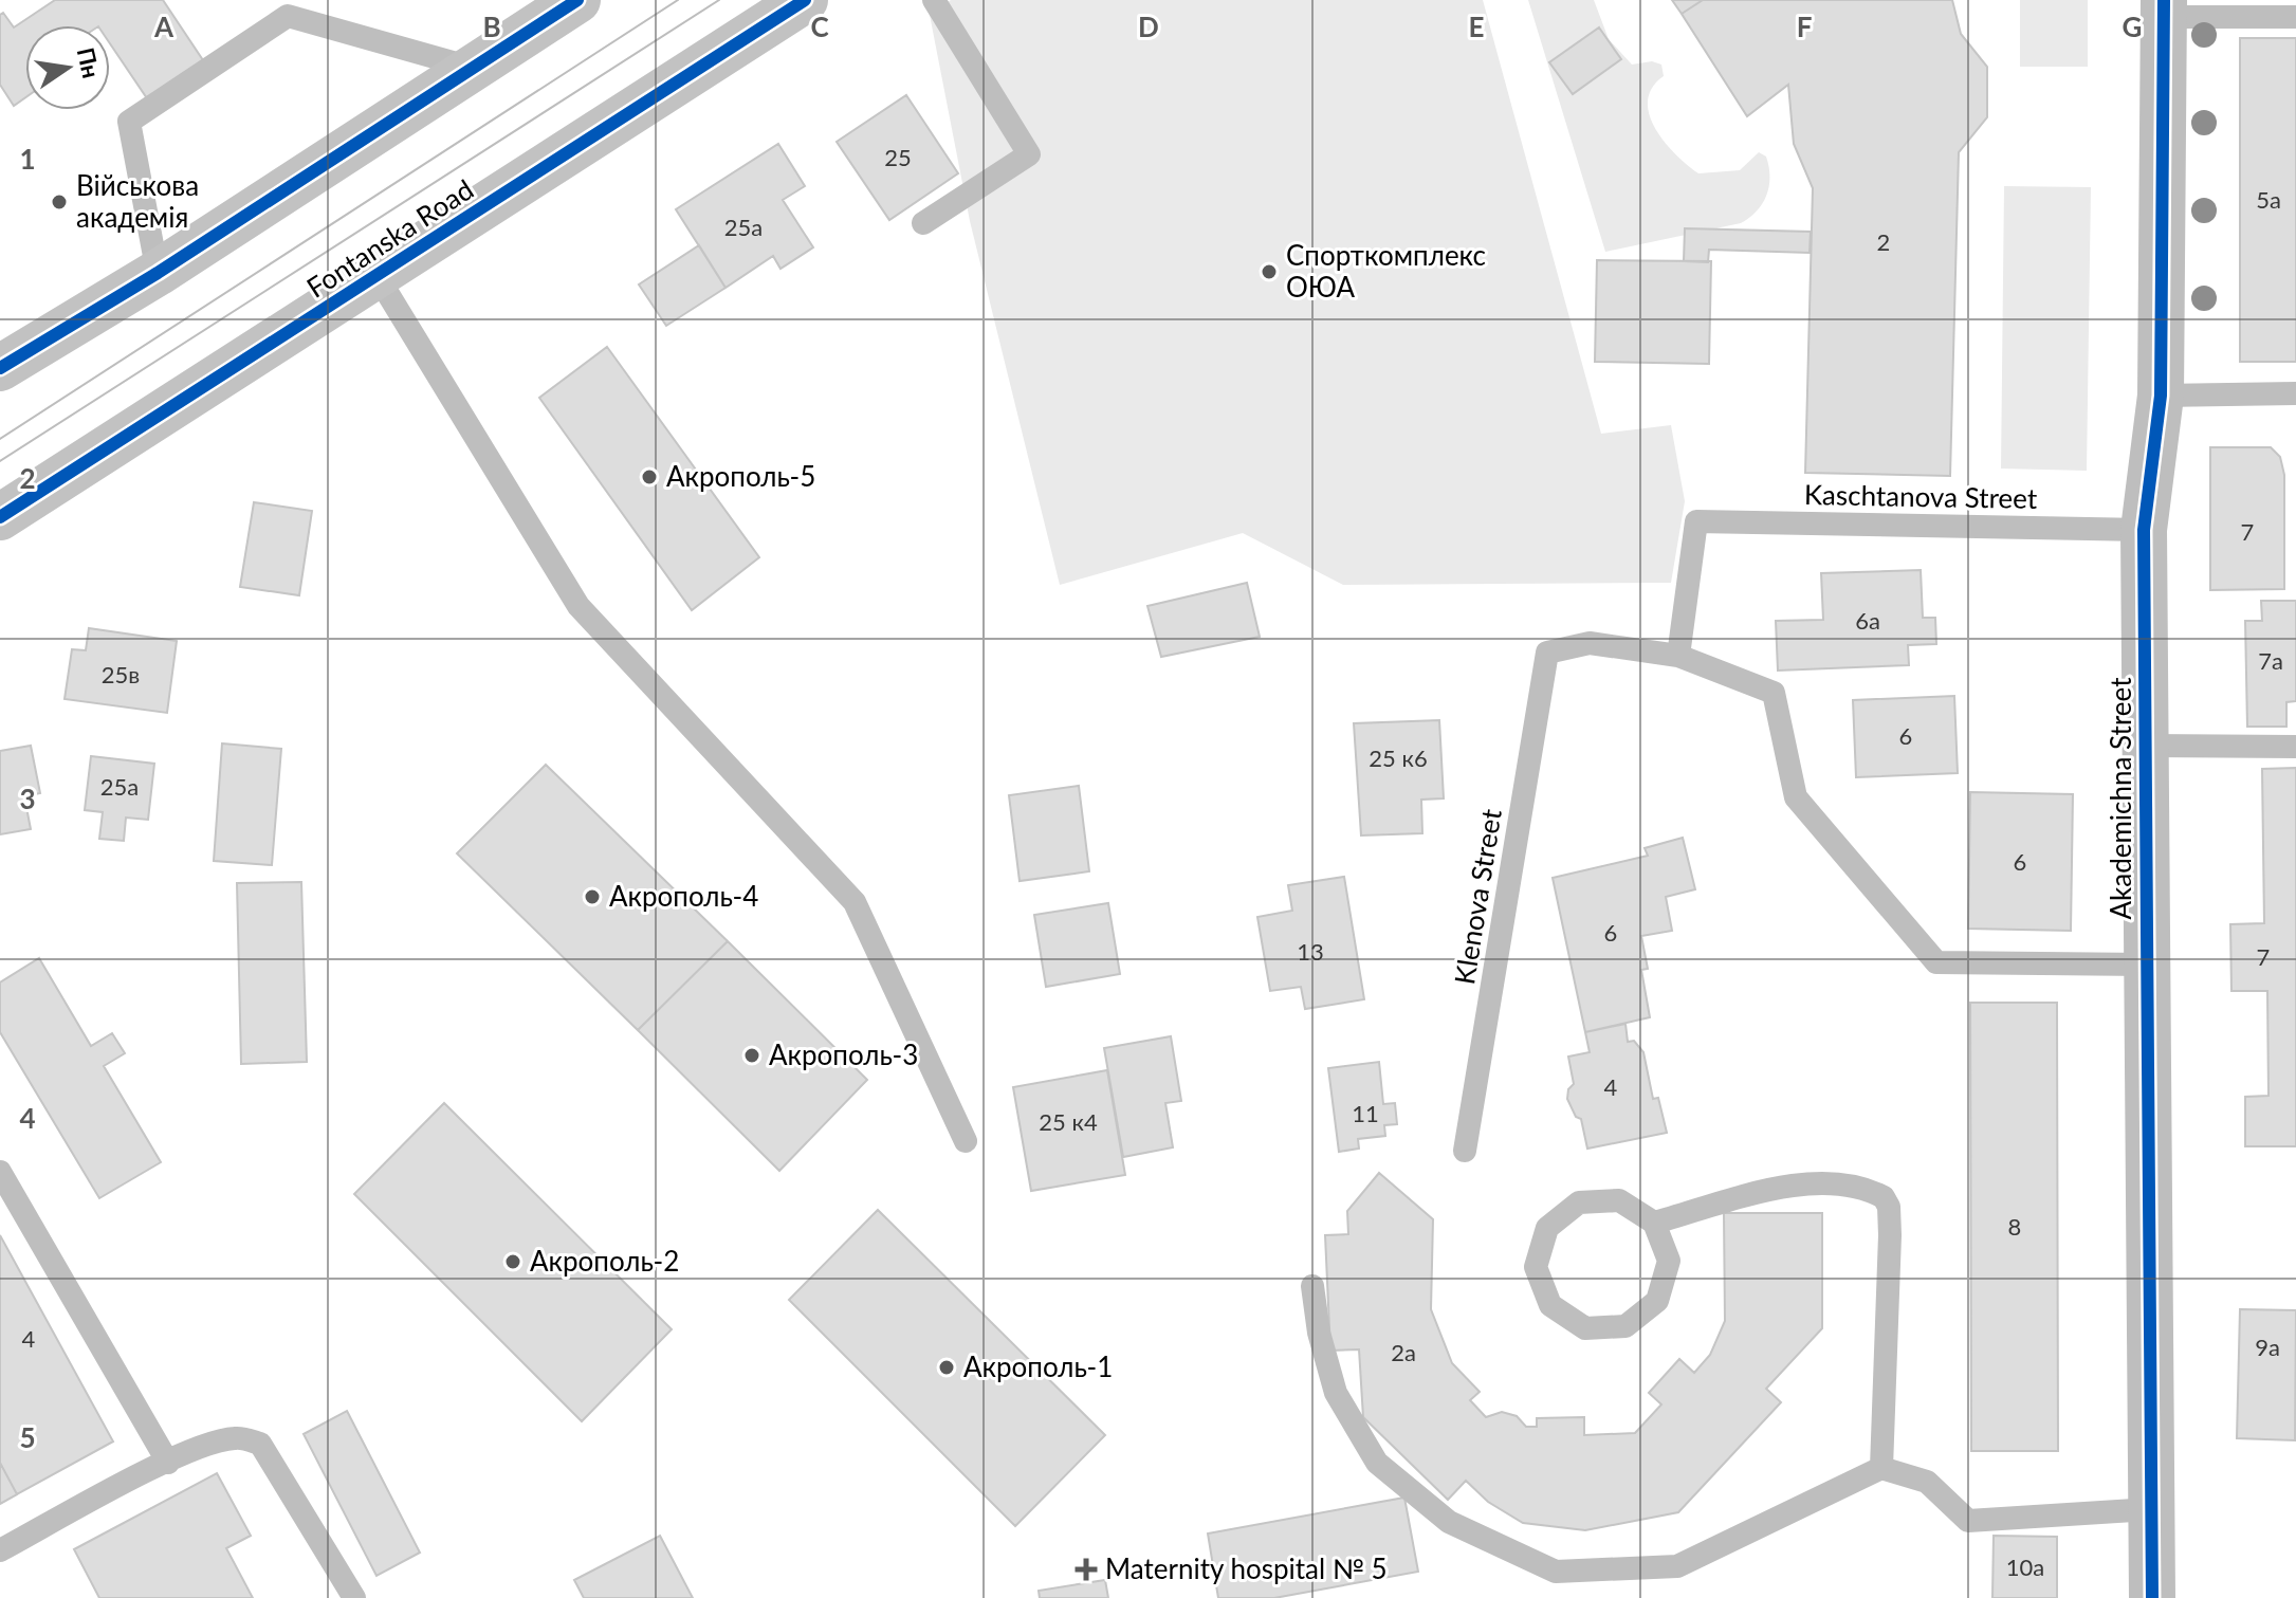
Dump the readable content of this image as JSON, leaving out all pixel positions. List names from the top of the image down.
{
  "streets": {
    "main road": ["Fontanska Road"],
    "street": ["Akademichna Street"],
    "lane": ["Kaschtanova Street", "Klenova Street"]
  },
  "crossings": [
    ["Kaschtanova Street", "Akademichna Street"],
    ["Kaschtanova Street", "Klenova Street"]
  ],
  "places": {
    "other": [
      "Військова академія",
      "Спорткомплекс ОЮА",
      "Акрополь-5",
      "Акрополь-4",
      "Акрополь-3",
      "Акрополь-2",
      "Акрополь-1"
    ],
    "health": ["Maternity hospital № 5"]
  },
  "house_numbers": [
    "25",
    "5а",
    "25а",
    "2",
    "7",
    "6а",
    "7а",
    "25в",
    "6",
    "25 к6",
    "25а",
    "6",
    "6",
    "13",
    "7",
    "4",
    "11",
    "25 к4",
    "8",
    "4",
    "9а",
    "2а",
    "10а"
  ],
  "north": "right",
  "grid": {
    "columns": [
      "A",
      "B",
      "C",
      "D",
      "E",
      "F",
      "G"
    ],
    "rows": [
      "1",
      "2",
      "3",
      "4",
      "5"
    ]
  }
}
